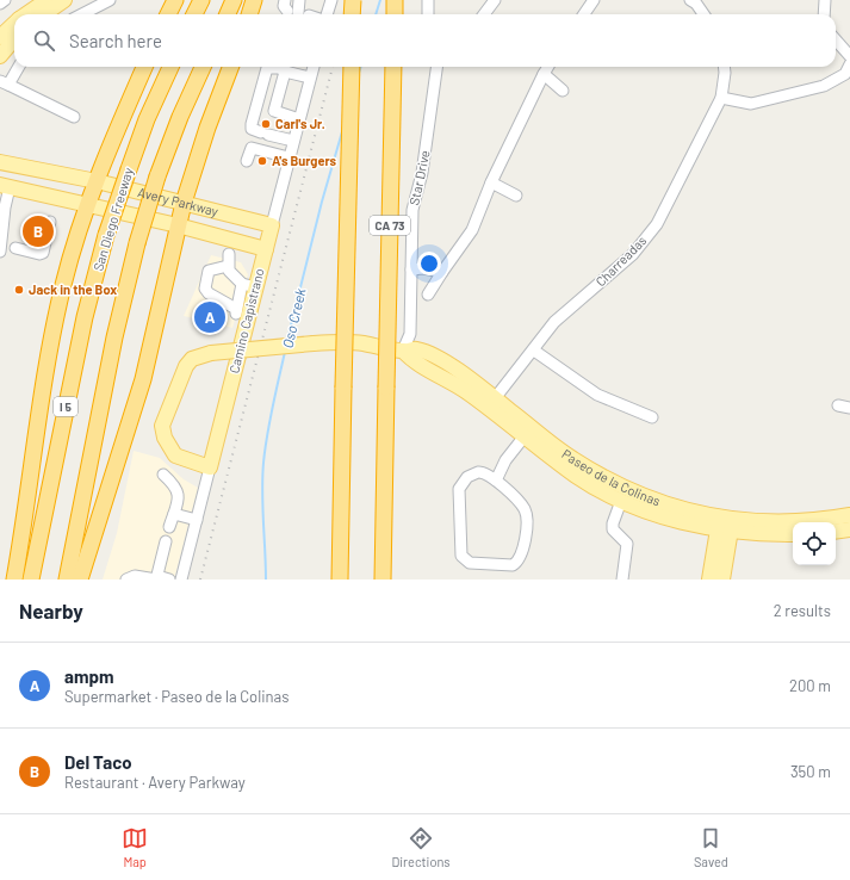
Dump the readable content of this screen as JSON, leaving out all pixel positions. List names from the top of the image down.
{
  "streets": {
    "highway": ["San Diego Freeway", "CA 73", "I 5"],
    "main road": ["Avery Parkway", "Camino Capistrano", "Paseo de la Colinas"],
    "street": ["Star Drive", "Charreadas"]
  },
  "crossings": [
    ["Star Drive", "Paseo de la Colinas"],
    ["Avery Parkway", "Camino Capistrano"],
    ["Charreadas", "Paseo de la Colinas"],
    ["Camino Capistrano", "Paseo de la Colinas"]
  ],
  "water": ["Oso Creek"],
  "places": ["Carl's Jr.", "A's Burgers", "Jack in the Box"],
  "page": {
    "search": "Search here",
    "pins": ["B", "A"],
    "heading": ["Nearby", "2 results"],
    "list": [
      {
        "mark": "A",
        "name": "ampm",
        "note": "Supermarket · Paseo de la Colinas",
        "value": "200 m"
      },
      {
        "mark": "B",
        "name": "Del Taco",
        "note": "Restaurant · Avery Parkway",
        "value": "350 m"
      }
    ],
    "nav": ["Map", "Directions", "Saved"]
  }
}
